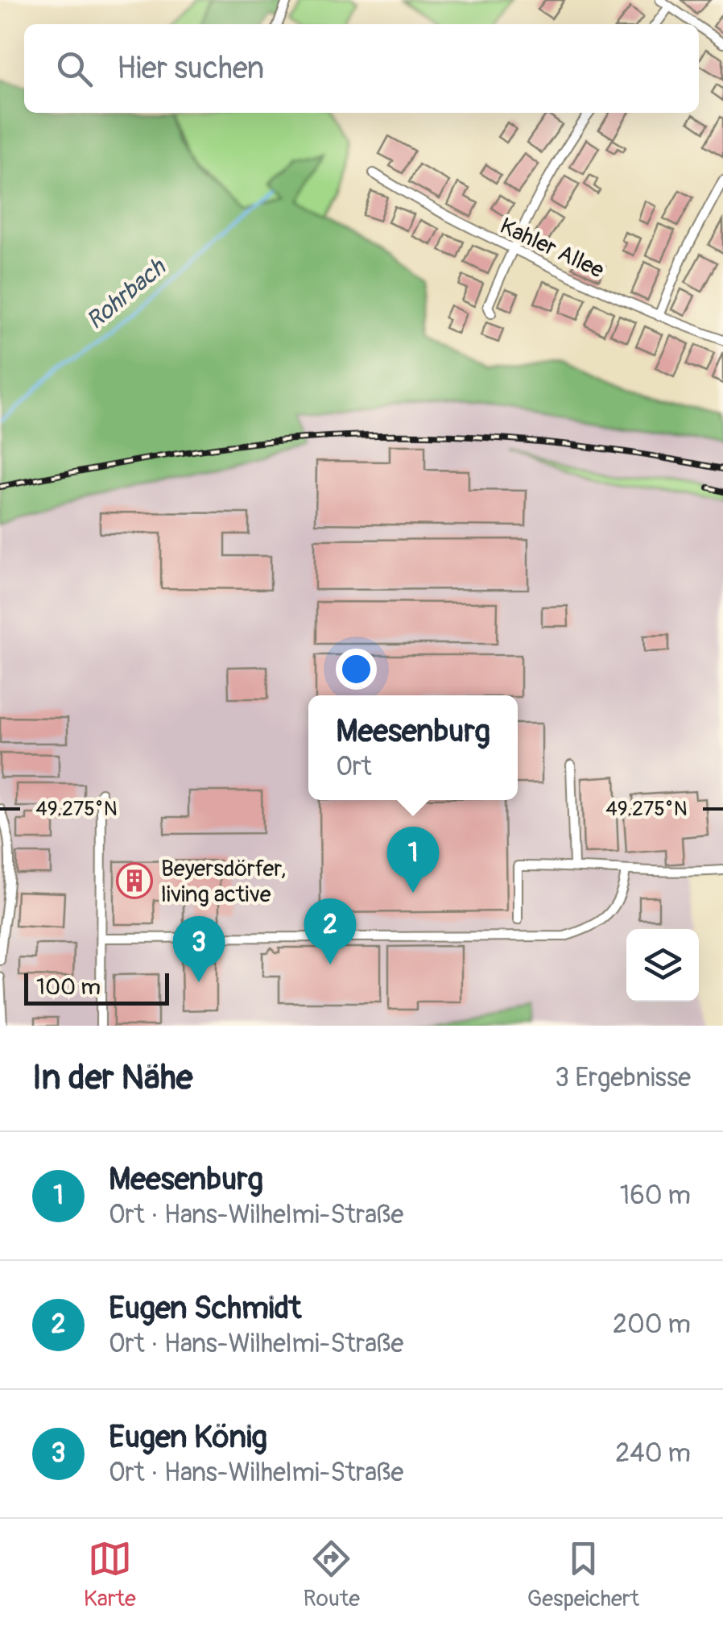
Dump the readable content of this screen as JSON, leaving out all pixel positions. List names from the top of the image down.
{
  "streets": {
    "street": ["Kahler Allee"]
  },
  "water": ["Rohrbach"],
  "places": {
    "building": ["Beyersdörfer, living active"]
  },
  "scale_bar": "100 m",
  "page": {
    "search": "Hier suchen",
    "popup": ["Meesenburg", "Ort"],
    "pins": ["1", "2", "3"],
    "scale": "100 m",
    "heading": ["In der Nähe", "3 Ergebnisse"],
    "list": [
      {
        "mark": "1",
        "name": "Meesenburg",
        "note": "Ort · Hans-Wilhelmi-Straße",
        "value": "160 m"
      },
      {
        "mark": "2",
        "name": "Eugen Schmidt",
        "note": "Ort · Hans-Wilhelmi-Straße",
        "value": "200 m"
      },
      {
        "mark": "3",
        "name": "Eugen König",
        "note": "Ort · Hans-Wilhelmi-Straße",
        "value": "240 m"
      }
    ],
    "nav": ["Karte", "Route", "Gespeichert"]
  },
  "coordinates": ["49.275°N"]
}
